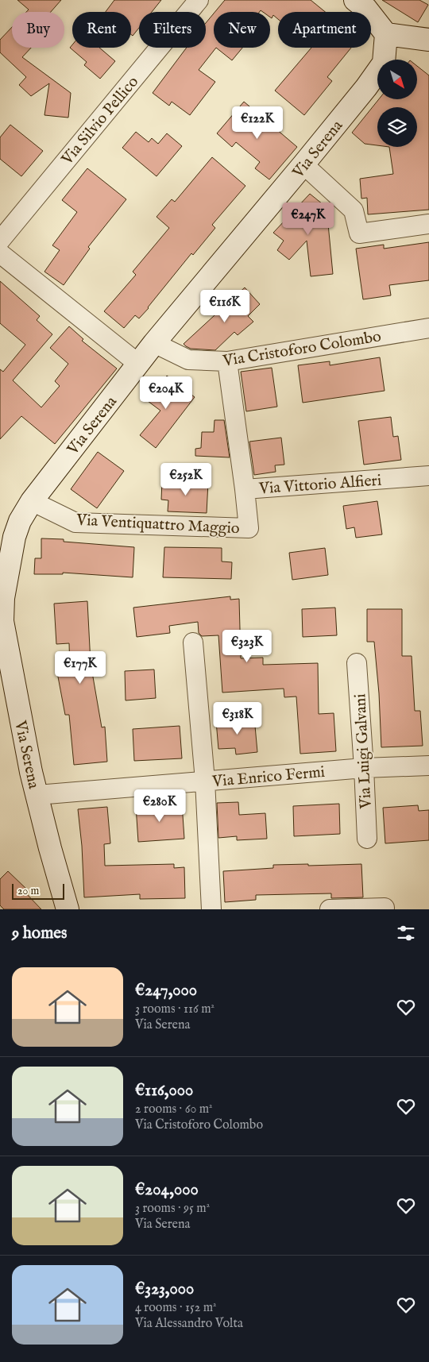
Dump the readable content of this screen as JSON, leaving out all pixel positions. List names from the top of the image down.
{
  "streets": {
    "street": [
      "Via Silvio Pellico",
      "Via Serena",
      "Via Cristoforo Colombo",
      "Via Vittorio Alfieri",
      "Via Ventiquattro Maggio",
      "Via Luigi Galvani",
      "Via Enrico Fermi"
    ]
  },
  "crossings": [
    ["Via Serena", "Via Cristoforo Colombo"],
    ["Via Serena", "Via Ventiquattro Maggio"],
    ["Via Serena", "Via Enrico Fermi"],
    ["Via Cristoforo Colombo", "Via Vittorio Alfieri"],
    ["Via Vittorio Alfieri", "Via Ventiquattro Maggio"],
    ["Via Luigi Galvani", "Via Enrico Fermi"]
  ],
  "scale_bar": "20 m",
  "north": "bottom right",
  "page": {
    "chip": [
      "Buy",
      "Rent",
      "Filters",
      "New",
      "Apartment"
    ],
    "price": [
      "€122K",
      "€247K",
      "€116K",
      "€204K",
      "€252K",
      "€323K",
      "€177K",
      "€318K",
      "€280K"
    ],
    "scale": "20 m",
    "heading": "9 homes",
    "list": [
      {
        "name": "€247,000",
        "note": "3 rooms · 116 m² · Via Serena"
      },
      {
        "name": "€116,000",
        "note": "2 rooms · 60 m² · Via Cristoforo Colombo"
      },
      {
        "name": "€204,000",
        "note": "3 rooms · 95 m² · Via Serena"
      },
      {
        "name": "€323,000",
        "note": "4 rooms · 152 m² · Via Alessandro Volta"
      }
    ]
  }
}
